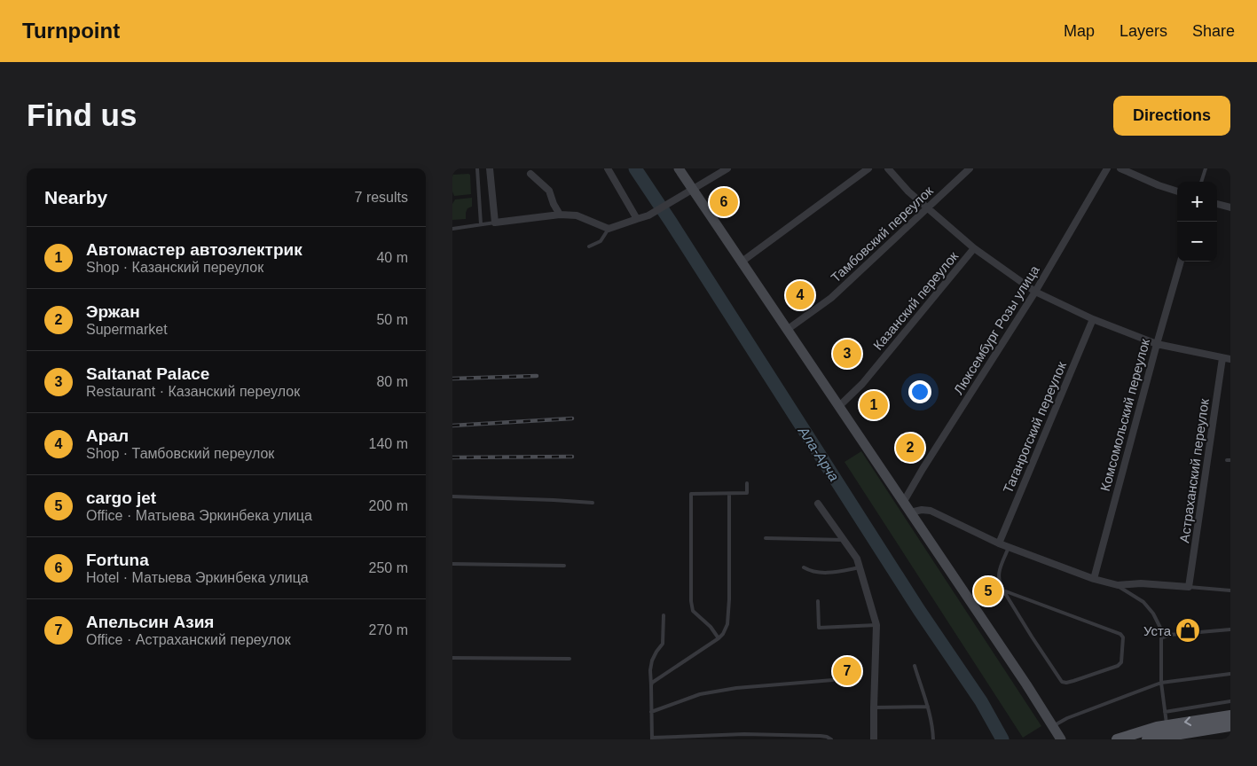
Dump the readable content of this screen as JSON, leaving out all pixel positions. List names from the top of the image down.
{
  "streets": {
    "street": [
      "Тамбовский переулок",
      "Казанский переулок",
      "Люксембург Розы улица",
      "Комсомольский переулок",
      "Таганрогский переулок",
      "Астраханский переулок"
    ]
  },
  "water": ["Ала-Арча"],
  "places": {
    "shop": ["Уста"]
  },
  "page": {
    "header": "Turnpoint",
    "nav": ["Map", "Layers", "Share"],
    "buttons": "Directions",
    "title": "Find us",
    "heading": ["Nearby", "7 results"],
    "map_buttons": ["+", "−"],
    "pins": [
      "6",
      "4",
      "3",
      "1",
      "2",
      "5",
      "7"
    ],
    "list": [
      {
        "mark": "1",
        "name": "Автомастер автоэлектрик",
        "note": "Shop · Казанский переулок",
        "value": "40 m"
      },
      {
        "mark": "2",
        "name": "Эржан",
        "note": "Supermarket",
        "value": "50 m"
      },
      {
        "mark": "3",
        "name": "Saltanat Palace",
        "note": "Restaurant · Казанский переулок",
        "value": "80 m"
      },
      {
        "mark": "4",
        "name": "Арал",
        "note": "Shop · Тамбовский переулок",
        "value": "140 m"
      },
      {
        "mark": "5",
        "name": "cargo jet",
        "note": "Office · Матыева Эркинбека улица",
        "value": "200 m"
      },
      {
        "mark": "6",
        "name": "Fortuna",
        "note": "Hotel · Матыева Эркинбека улица",
        "value": "250 m"
      },
      {
        "mark": "7",
        "name": "Апельсин Азия",
        "note": "Office · Астраханский переулок",
        "value": "270 m"
      }
    ]
  }
}
